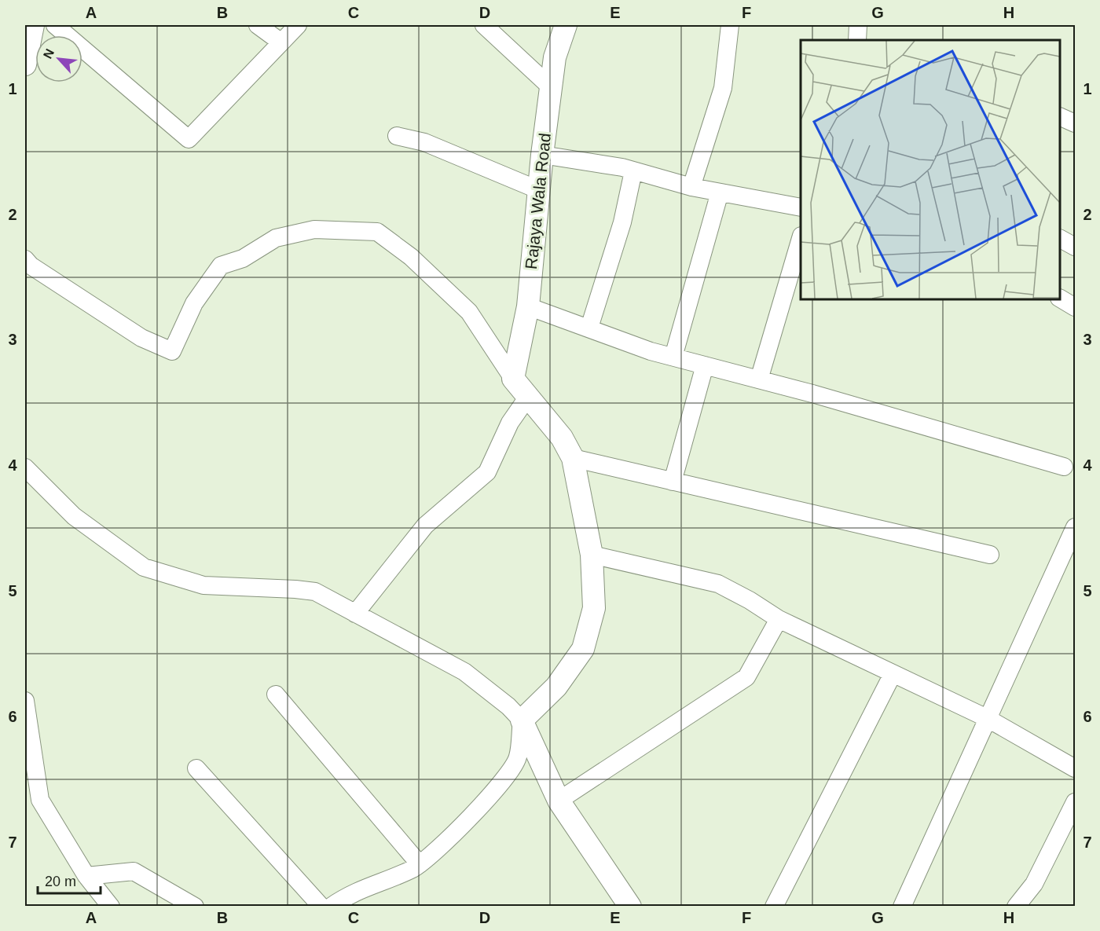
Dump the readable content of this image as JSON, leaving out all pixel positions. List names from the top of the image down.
{
  "streets": {
    "street": ["Rajaya Wala Road"]
  },
  "scale_bar": "20 m",
  "north": "top left",
  "grid": {
    "columns": [
      "A",
      "B",
      "C",
      "D",
      "E",
      "F",
      "G",
      "H"
    ],
    "rows": [
      "1",
      "2",
      "3",
      "4",
      "5",
      "6",
      "7"
    ]
  }
}
